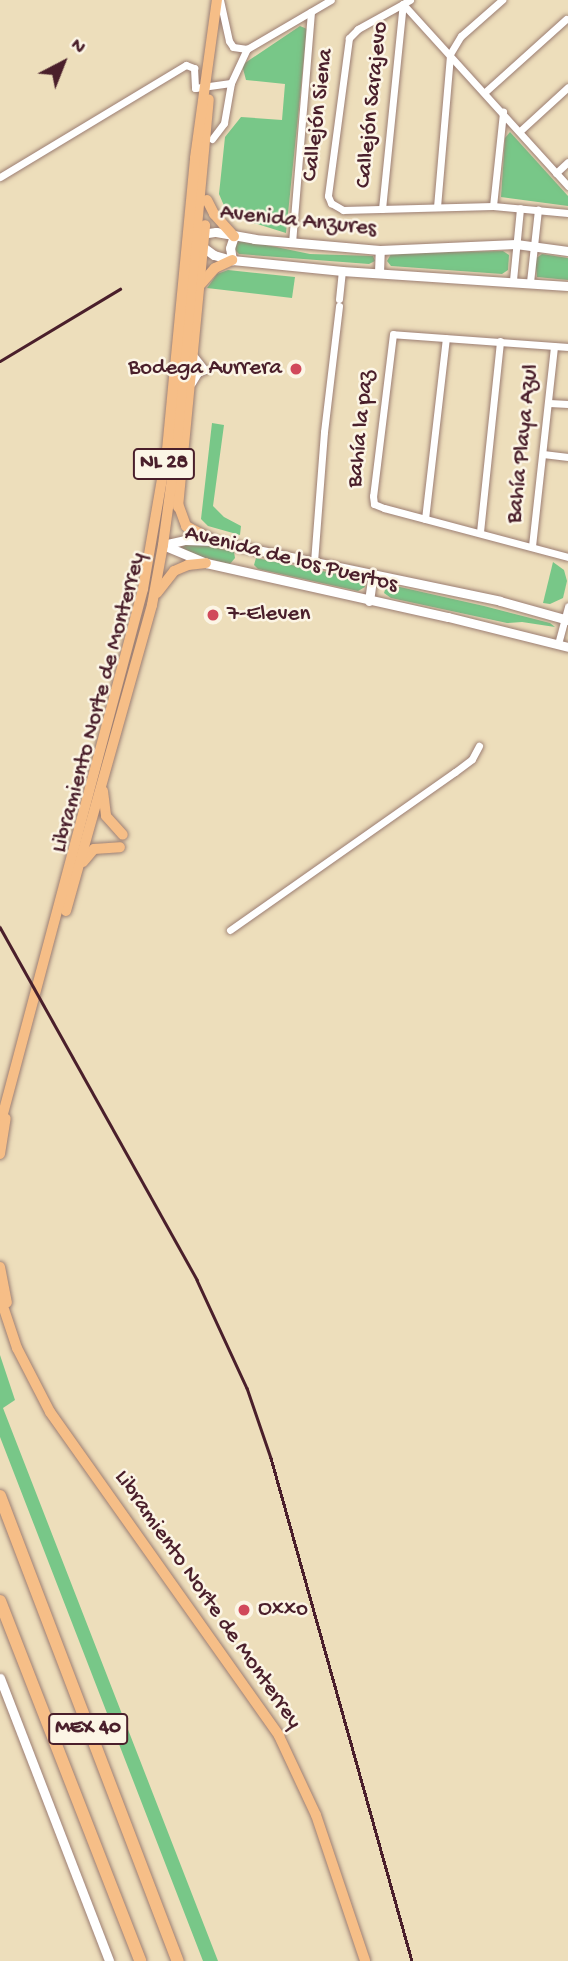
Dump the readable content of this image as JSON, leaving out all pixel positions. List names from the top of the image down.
{
  "streets": {
    "highway": ["MEX 40"],
    "main road": ["NL 28", "Libramiento Norte de Monterrey"],
    "street": [
      "Callejón Sarajevo",
      "Callejón Siena",
      "Avenida Anzures",
      "Bahía la paz",
      "Bahía Playa Azul",
      "Avenida de los Puertos"
    ]
  },
  "crossings": [
    ["Callejón Sarajevo", "Callejón Siena"],
    ["Avenida Anzures", "Libramiento Norte de Monterrey"],
    ["Bahía la paz", "Bahía Playa Azul"],
    ["Avenida de los Puertos", "Libramiento Norte de Monterrey"]
  ],
  "places": ["Bodega Aurrera", "7-Eleven", "Oxxo"],
  "north": "top right"
}
